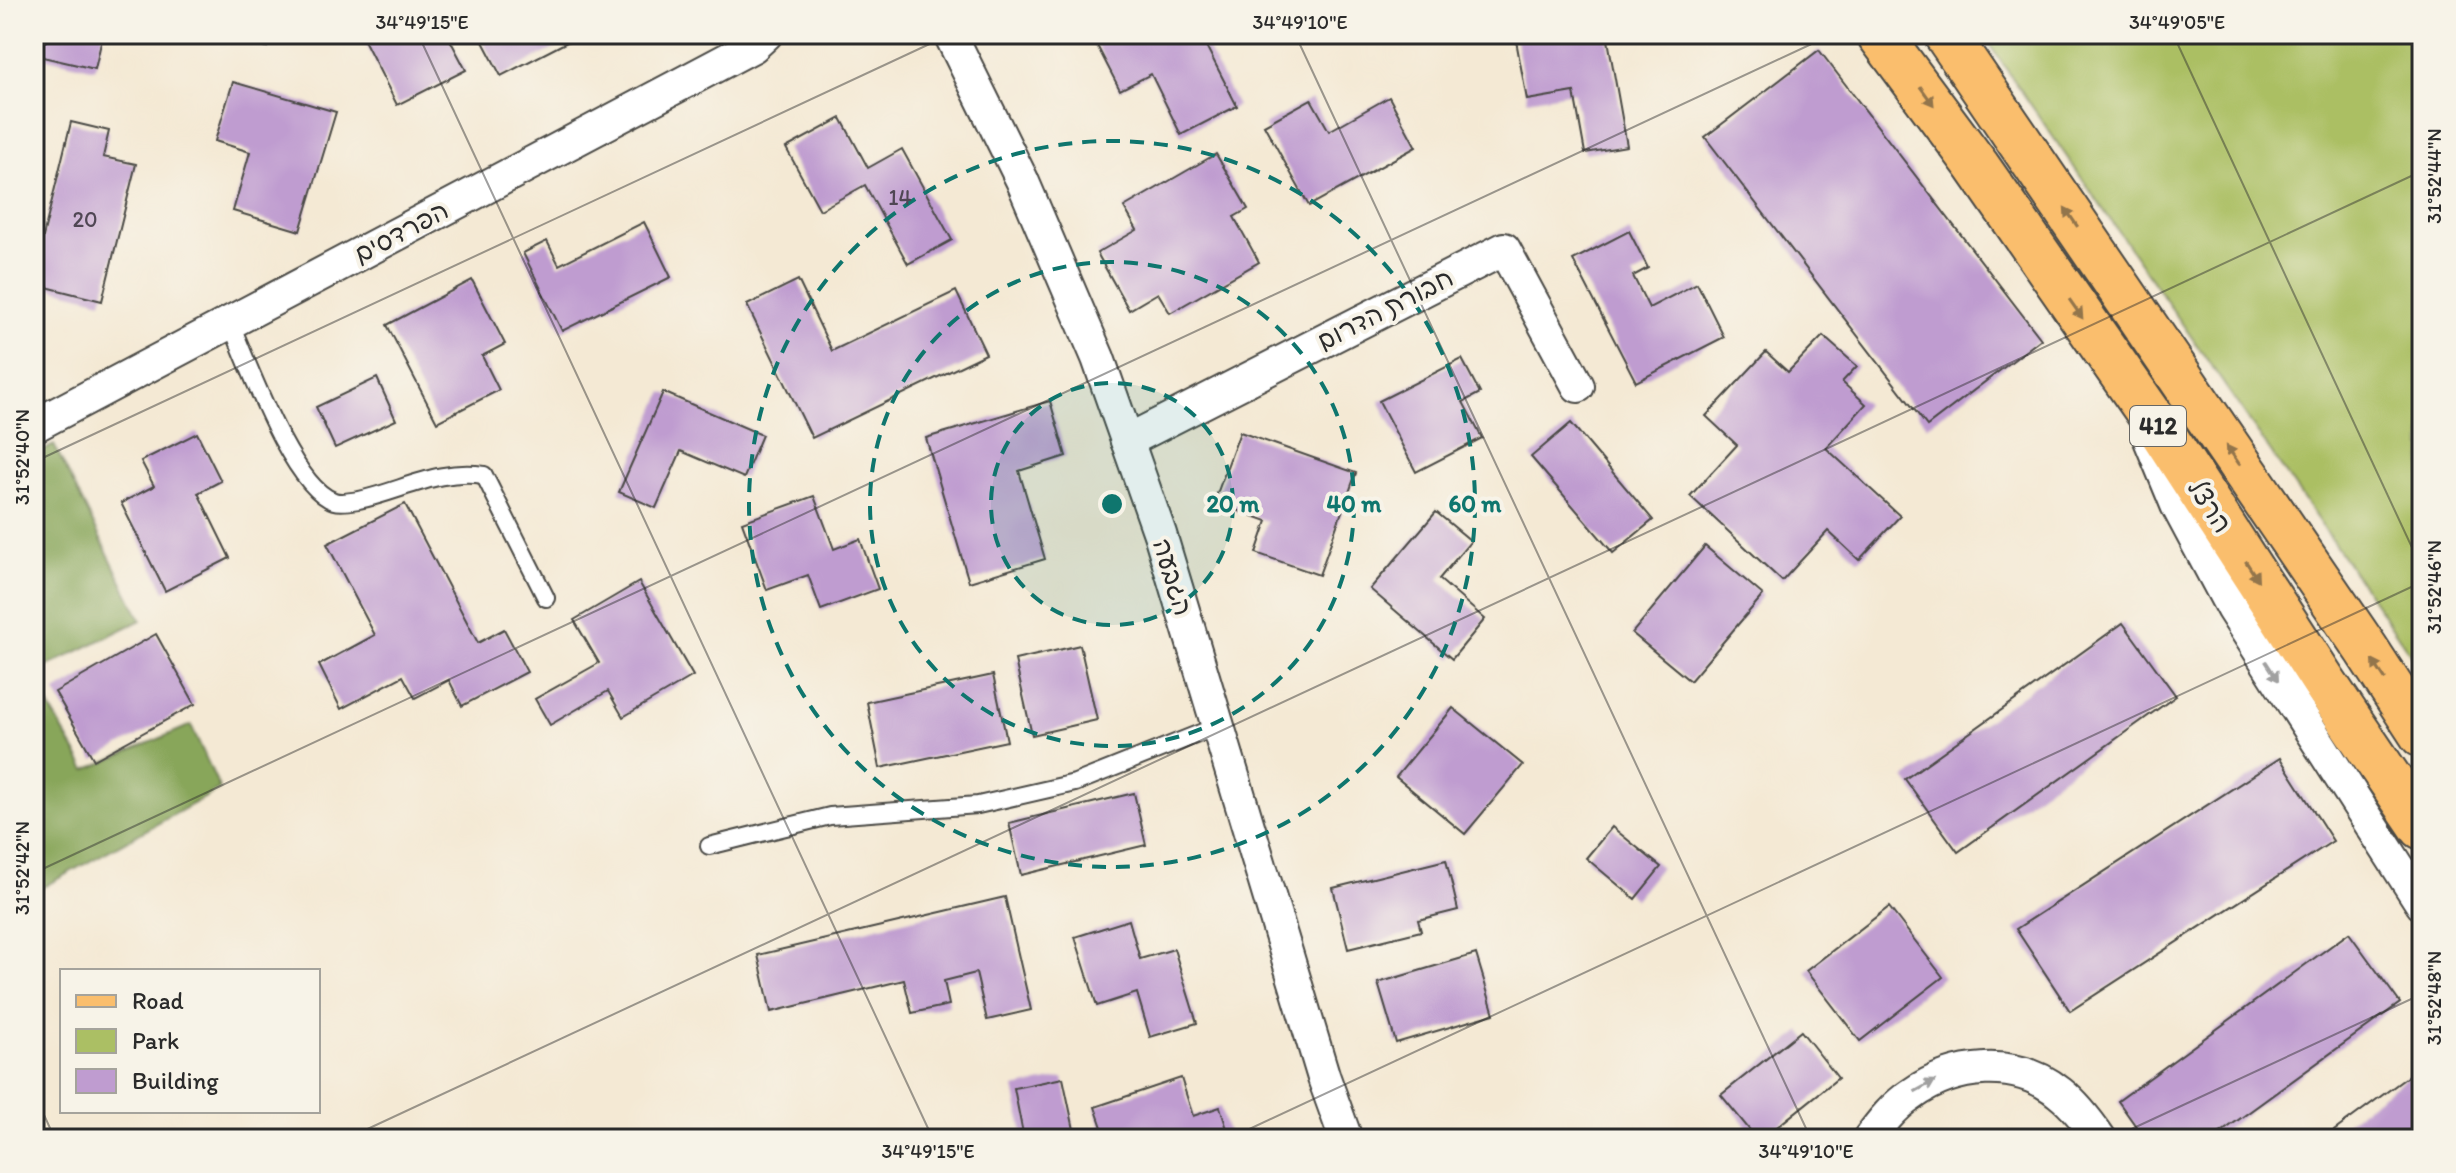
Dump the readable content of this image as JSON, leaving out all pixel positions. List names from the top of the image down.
{
  "streets": {
    "main road": ["412", "הרצל"],
    "street": ["הפרדסים", "חבורת הדרום", "הגבעה"]
  },
  "crossings": [
    ["חבורת הדרום", "הגבעה"]
  ],
  "house_numbers": ["14", "20"],
  "legend": ["Road", "Park", "Building"],
  "coordinates": [
    "34°49'15\"E",
    "34°49'10\"E",
    "34°49'05\"E",
    "31°52'44\"N",
    "31°52'40\"N",
    "31°52'46\"N",
    "31°52'42\"N",
    "31°52'48\"N"
  ],
  "rings": ["20 m", "40 m", "60 m"]
}
